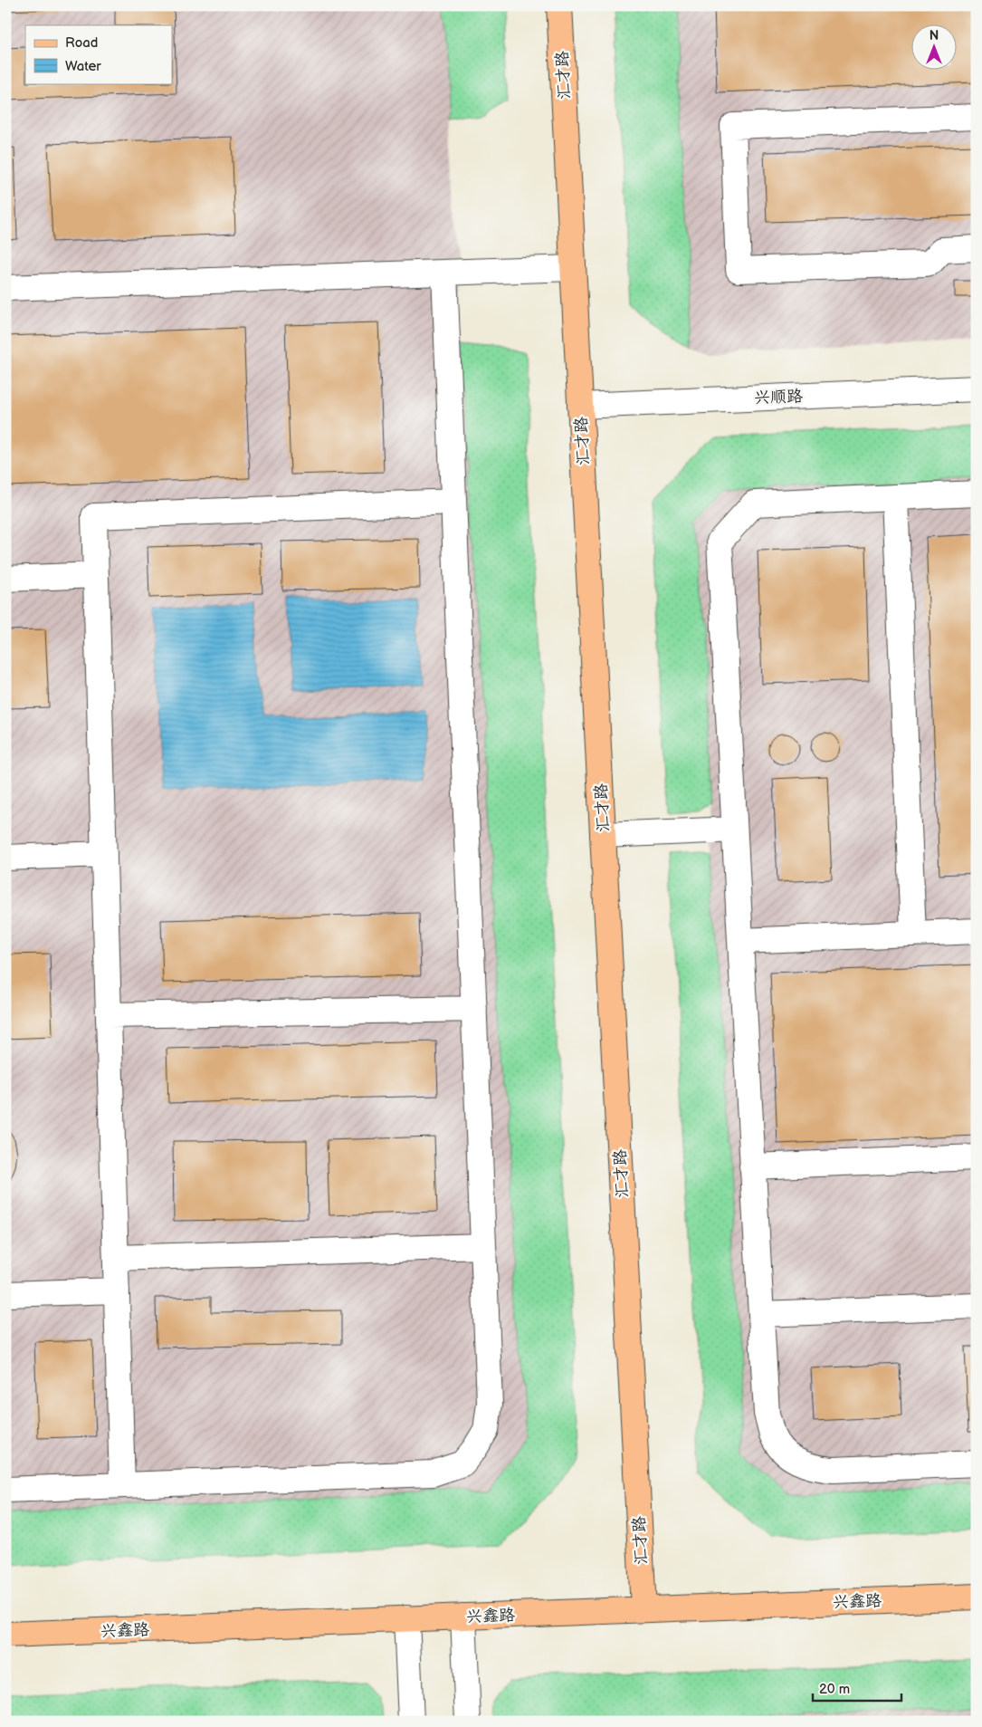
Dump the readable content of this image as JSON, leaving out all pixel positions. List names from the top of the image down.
{
  "streets": {
    "main road": ["汇才路", "兴鑫路"],
    "street": ["兴顺路"]
  },
  "crossings": [
    ["汇才路", "兴顺路"],
    ["汇才路", "兴鑫路"]
  ],
  "legend": ["Road", "Water"],
  "scale_bar": "20 m",
  "north": "top"
}
